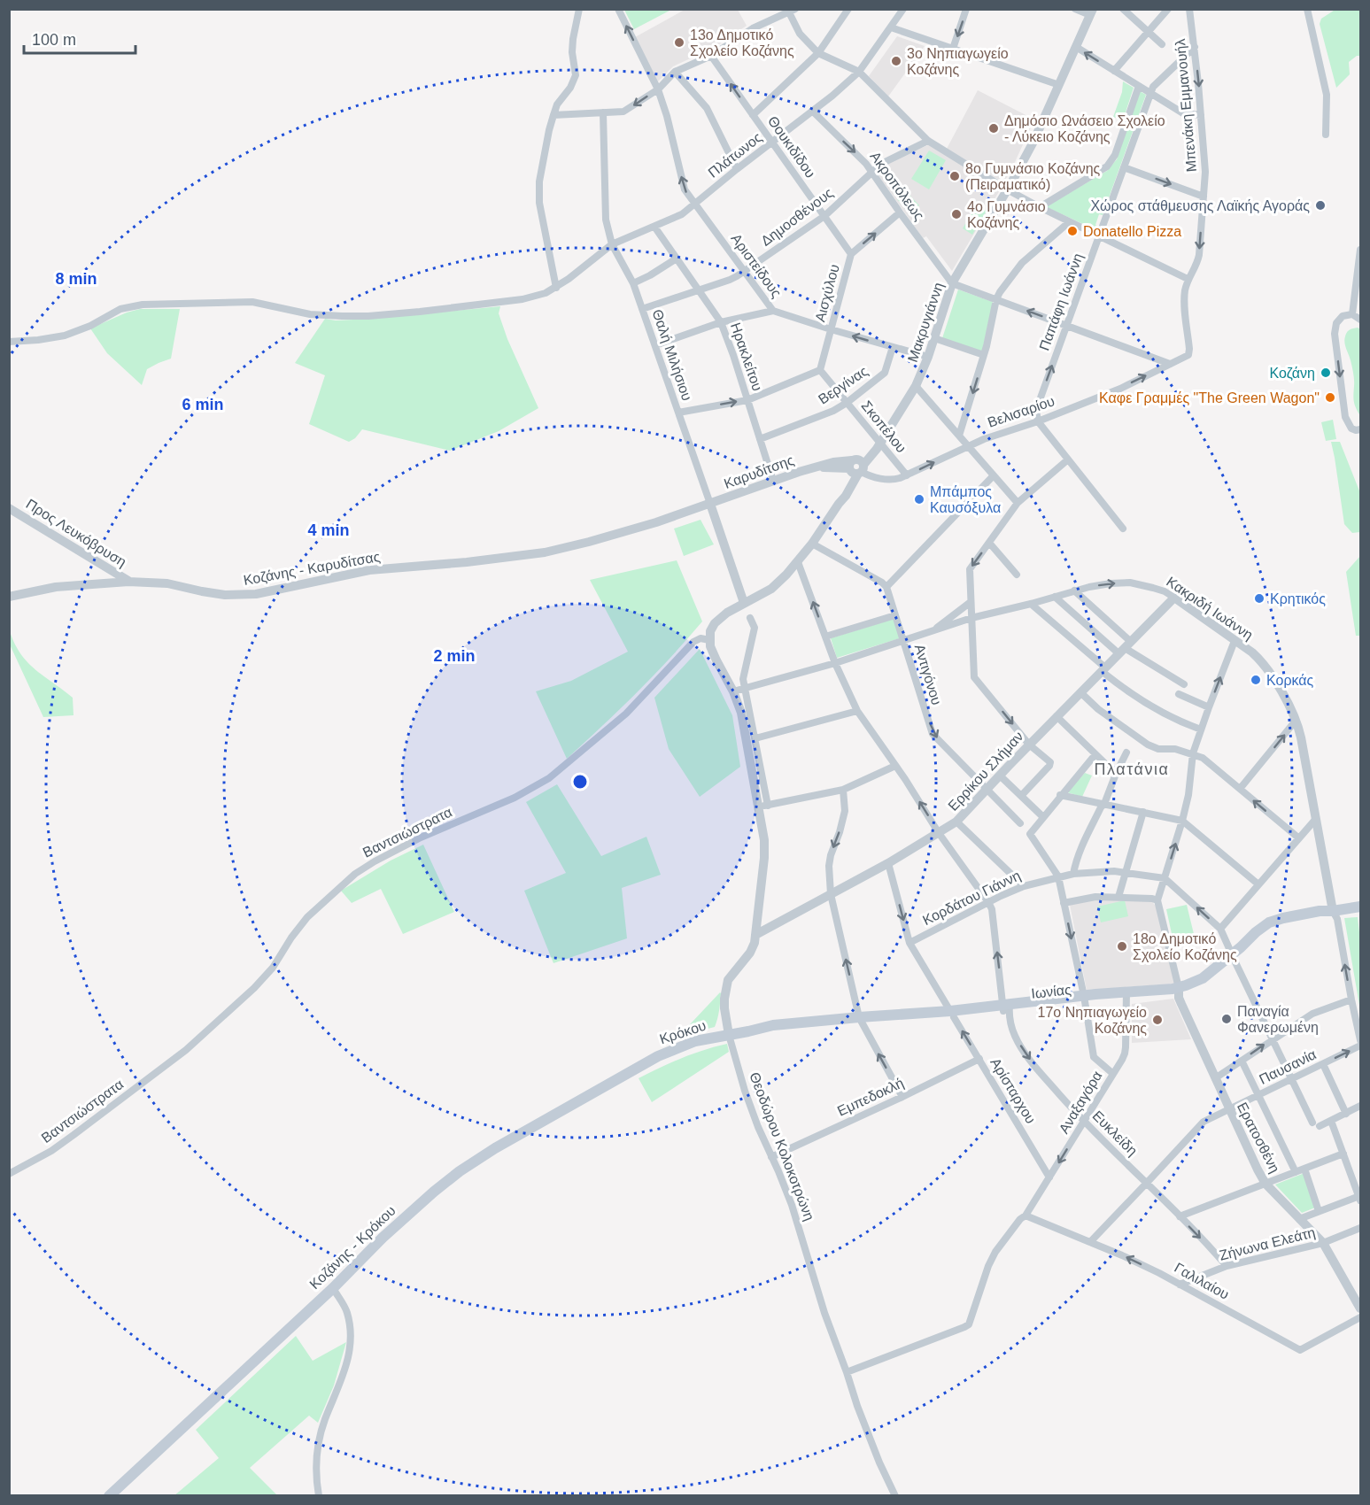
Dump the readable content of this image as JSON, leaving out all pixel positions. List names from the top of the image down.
{
  "streets": {
    "main road": ["Ιωνίας", "Κρόκου", "Κοζάνης - Κρόκου"],
    "street": [
      "Μπενάκη Εμμανουήλ",
      "Θουκιδίδου",
      "Πλάτωνος",
      "Ακροπόλεως",
      "Δημοσθένους",
      "Αριστείδους",
      "Αισχύλου",
      "Παπάφη Ιωάννη",
      "Μακρυγιάννη",
      "Θαλή Μιλήσιου",
      "Ηρακλείτου",
      "Βεργίνας",
      "Βελισαρίου",
      "Σκοπέλου",
      "Καρυδίτσης",
      "Προς Λευκόβρυση",
      "Κοζάνης - Καρυδίτσας",
      "Κακριδή Ιωάννη",
      "Αντιγόνου",
      "Ερρίκου Σλήμαν",
      "Βαντσιώστρατα",
      "Κορδάτου Γιάννη",
      "Παυσανία",
      "Αρίσταρχου",
      "Εμπεδοκλή",
      "Αναξαγόρα",
      "Ευκλείδη",
      "Ερατοσθένη",
      "Θεοδώρου Κολοκοτρώνη",
      "Ζήνωνα Ελεάτη",
      "Γαλιλαίου"
    ]
  },
  "crossings": [
    ["Μπενάκη Εμμανουήλ", "Παπάφη Ιωάννη"],
    ["Μπενάκη Εμμανουήλ", "Βελισαρίου"],
    ["Θουκιδίδου", "Πλάτωνος"],
    ["Θουκιδίδου", "Δημοσθένους"],
    ["Θουκιδίδου", "Αισχύλου"],
    ["Πλάτωνος", "Ακροπόλεως"],
    ["Πλάτωνος", "Αριστείδους"],
    ["Πλάτωνος", "Θαλή Μιλήσιου"],
    ["Πλάτωνος", "Ηρακλείτου"],
    ["Ακροπόλεως", "Δημοσθένους"],
    ["Ακροπόλεως", "Αισχύλου"],
    ["Ακροπόλεως", "Μακρυγιάννη"],
    ["Δημοσθένους", "Αριστείδους"],
    ["Δημοσθένους", "Θαλή Μιλήσιου"],
    ["Δημοσθένους", "Ηρακλείτου"],
    ["Αριστείδους", "Αισχύλου"],
    ["Αριστείδους", "Μακρυγιάννη"],
    ["Αριστείδους", "Βεργίνας"],
    ["Αισχύλου", "Σκοπέλου"],
    ["Παπάφη Ιωάννη", "Βελισαρίου"],
    ["Μακρυγιάννη", "Θαλή Μιλήσιου"],
    ["Μακρυγιάννη", "Βελισαρίου"],
    ["Μακρυγιάννη", "Σκοπέλου"],
    ["Μακρυγιάννη", "Καρυδίτσης"],
    ["Θαλή Μιλήσιου", "Καρυδίτσης"],
    ["Θαλή Μιλήσιου", "Κοζάνης - Καρυδίτσας"],
    ["Ηρακλείτου", "Βεργίνας"],
    ["Ηρακλείτου", "Καρυδίτσης"],
    ["Βεργίνας", "Σκοπέλου"],
    ["Βελισαρίου", "Σκοπέλου"],
    ["Βελισαρίου", "Καρυδίτσης"],
    ["Καρυδίτσης", "Κοζάνης - Καρυδίτσας"],
    ["Προς Λευκόβρυση", "Κοζάνης - Καρυδίτσας"],
    ["Κακριδή Ιωάννη", "Αντιγόνου"],
    ["Κακριδή Ιωάννη", "Ερρίκου Σλήμαν"],
    ["Κακριδή Ιωάννη", "Ιωνίας"],
    ["Κακριδή Ιωάννη", "Θεοδώρου Κολοκοτρώνη"],
    ["Αντιγόνου", "Ερρίκου Σλήμαν"],
    ["Ερρίκου Σλήμαν", "Αρίσταρχου"],
    ["Ερρίκου Σλήμαν", "Θεοδώρου Κολοκοτρώνη"],
    ["Βαντσιώστρατα", "Θεοδώρου Κολοκοτρώνη"],
    ["Κορδάτου Γιάννη", "Αρίσταρχου"],
    ["Κορδάτου Γιάννη", "Ευκλείδη"],
    ["Ιωνίας", "Κρόκου"],
    ["Ιωνίας", "Αρίσταρχου"],
    ["Ιωνίας", "Αναξαγόρα"],
    ["Ιωνίας", "Ευκλείδη"],
    ["Ιωνίας", "Ερατοσθένη"],
    ["Ιωνίας", "Θεοδώρου Κολοκοτρώνη"],
    ["Κρόκου", "Θεοδώρου Κολοκοτρώνη"],
    ["Κρόκου", "Κοζάνης - Κρόκου"],
    ["Παυσανία", "Ευκλείδη"],
    ["Παυσανία", "Ερατοσθένη"],
    ["Παυσανία", "Γαλιλαίου"],
    ["Αρίσταρχου", "Εμπεδοκλή"],
    ["Αρίσταρχου", "Αναξαγόρα"],
    ["Εμπεδοκλή", "Θεοδώρου Κολοκοτρώνη"],
    ["Αναξαγόρα", "Ευκλείδη"],
    ["Αναξαγόρα", "Θεοδώρου Κολοκοτρώνη"],
    ["Αναξαγόρα", "Γαλιλαίου"],
    ["Ευκλείδη", "Ζήνωνα Ελεάτη"],
    ["Ερατοσθένη", "Ζήνωνα Ελεάτη"],
    ["Ζήνωνα Ελεάτη", "Γαλιλαίου"]
  ],
  "one_way": ["Μπενάκη Εμμανουήλ"],
  "districts": ["Πλατάνια"],
  "places": [
    "13ο Δημοτικό Σχολείο Κοζάνης",
    "3ο Νηπιαγωγείο Κοζάνης",
    "Δημόσιο Ωνάσειο Σχολείο - Λύκειο Κοζάνης",
    "8ο Γυμνάσιο Κοζάνης (Πειραματικό)",
    "Χώρος στάθμευσης Λαϊκής Αγοράς",
    "4ο Γυμνάσιο Κοζάνης",
    "Donatello Pizza",
    "Κοζάνη",
    "Καφε Γραμμές \"The Green Wagon\"",
    "Μπάμπος Καυσόξυλα",
    "Κρητικός",
    "Κορκάς",
    "18ο Δημοτικό Σχολείο Κοζάνης",
    "Παναγία Φανερωμένη",
    "17ο Νηπιαγωγείο Κοζάνης"
  ],
  "scale_bar": "100 m",
  "rings": [
    "8 min",
    "6 min",
    "4 min",
    "2 min"
  ]
}
